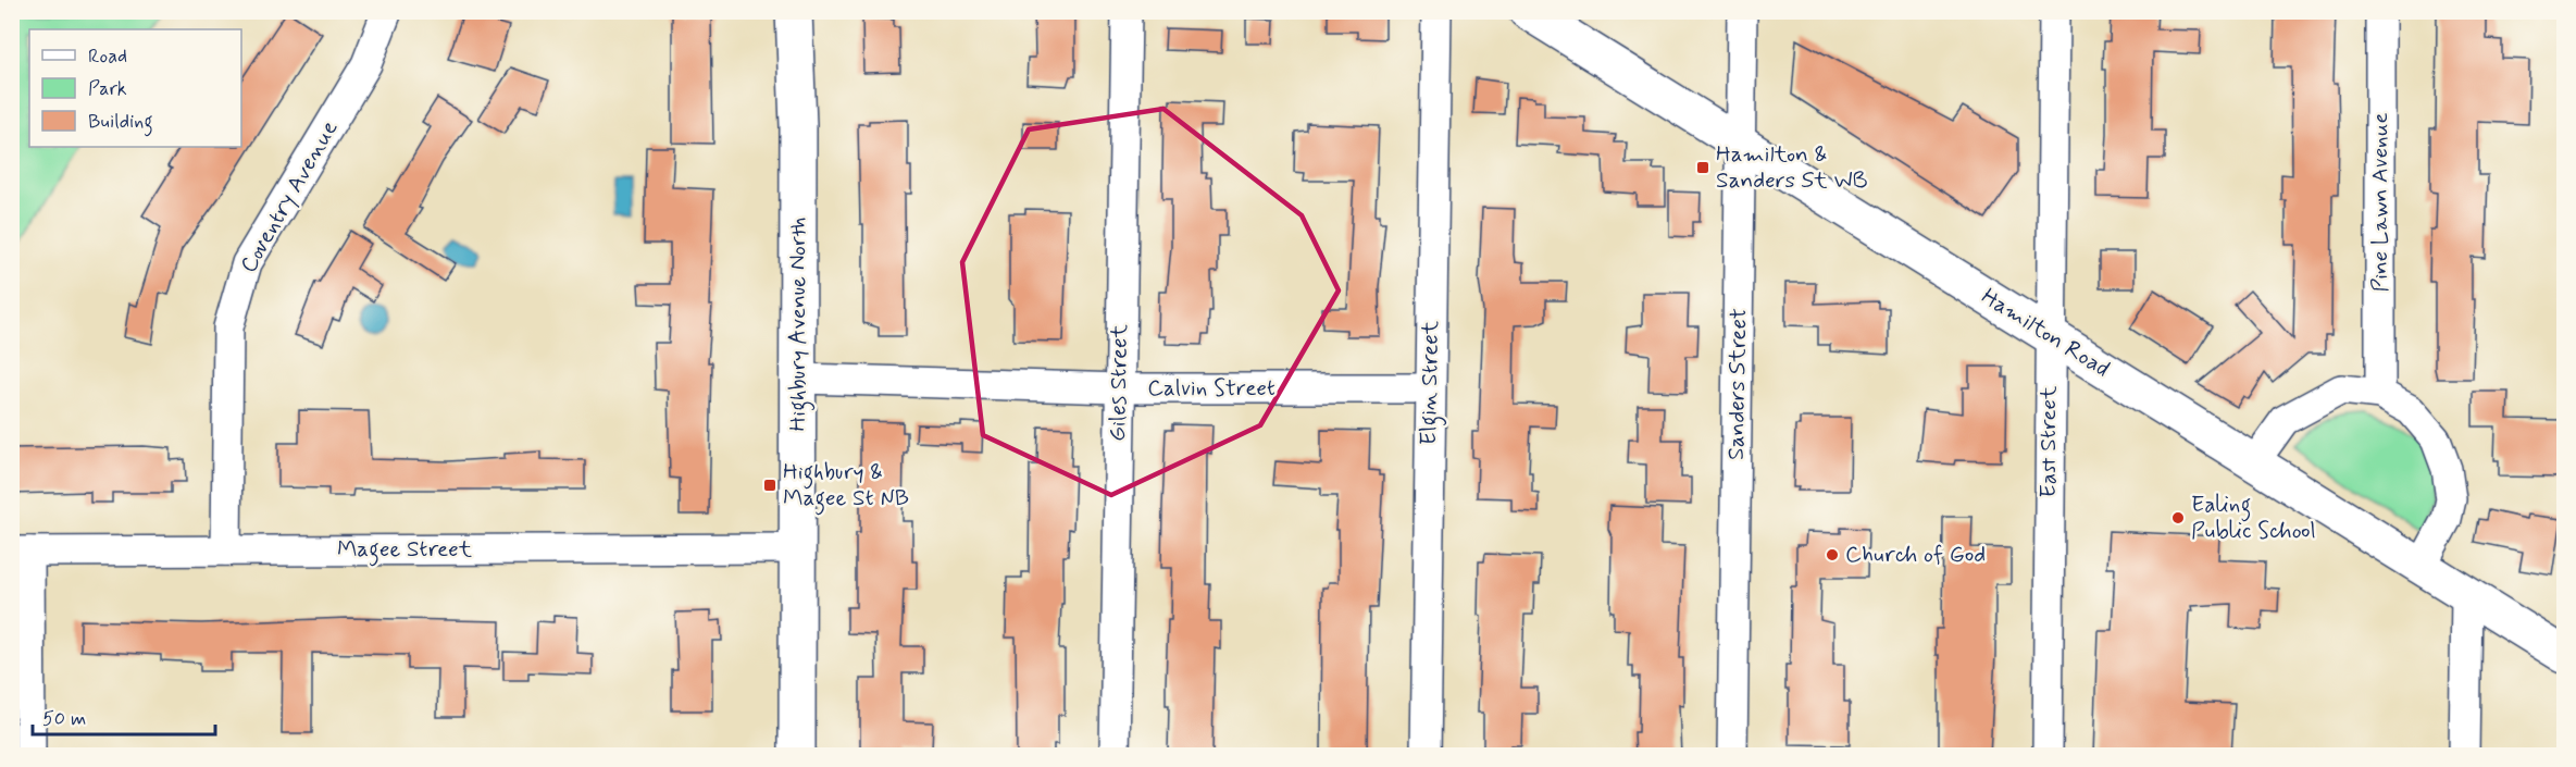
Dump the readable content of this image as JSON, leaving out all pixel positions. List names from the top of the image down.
{
  "streets": {
    "main road": ["Highbury Avenue North", "Hamilton Road"],
    "street": [
      "Coventry Avenue",
      "Pine Lawn Avenue",
      "Giles Street",
      "Elgin Street",
      "Sanders Street",
      "Calvin Street",
      "East Street",
      "Magee Street"
    ]
  },
  "crossings": [
    ["Coventry Avenue", "Magee Street"],
    ["Highbury Avenue North", "Calvin Street"],
    ["Highbury Avenue North", "Magee Street"],
    ["Hamilton Road", "Sanders Street"],
    ["Hamilton Road", "East Street"],
    ["Giles Street", "Calvin Street"],
    ["Elgin Street", "Calvin Street"]
  ],
  "places": {
    "transit": ["Hamilton & Sanders St WB", "Highbury & Magee St NB"],
    "other": ["Ealing Public School", "Church of God"]
  },
  "legend": ["Road", "Park", "Building"],
  "scale_bar": "50 m"
}
